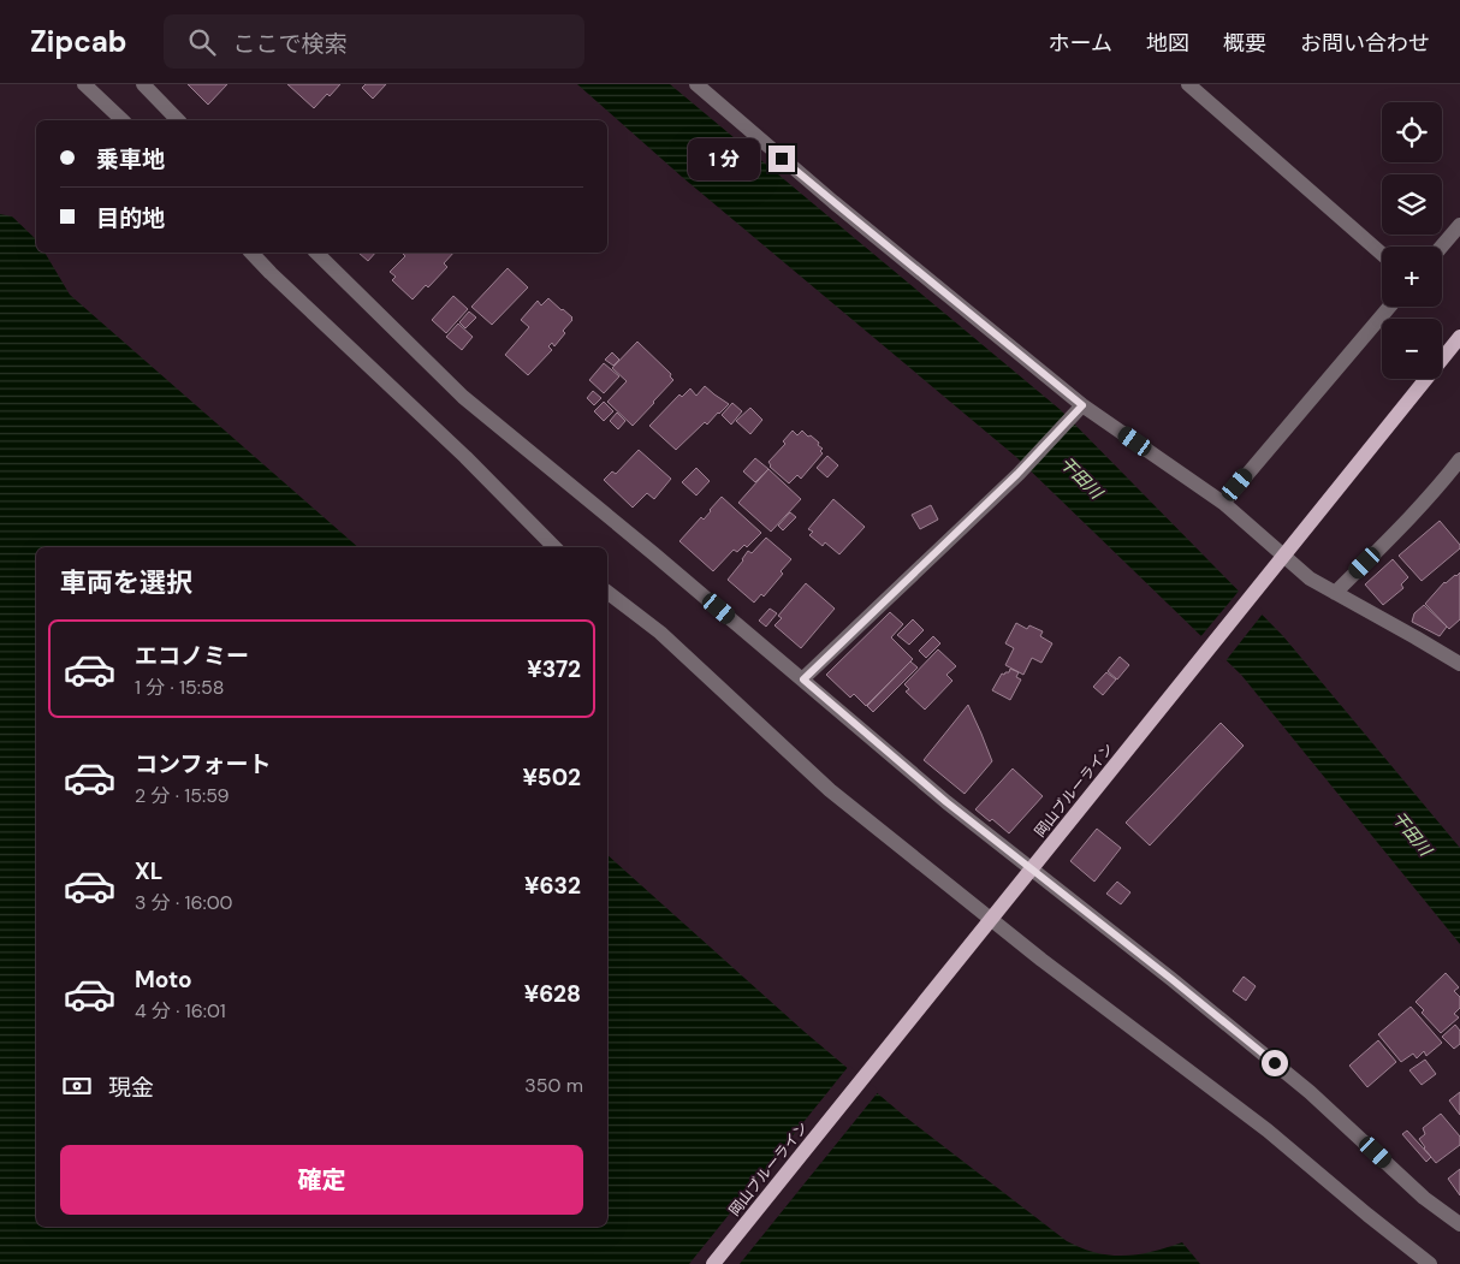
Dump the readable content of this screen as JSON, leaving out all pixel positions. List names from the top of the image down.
{
  "streets": {
    "main road": ["岡山ブルーライン"]
  },
  "water": ["干田川"],
  "page": {
    "header": "Zipcab",
    "search": "ここで検索",
    "nav": [
      "ホーム",
      "地図",
      "概要",
      "お問い合わせ"
    ],
    "map_buttons": ["+", "−"],
    "banner": ["乗車地", "目的地"],
    "bubble": "1 分",
    "heading": "車両を選択",
    "list": [
      {
        "name": "エコノミー",
        "note": "1 分 · 15:58",
        "value": "¥372"
      },
      {
        "name": "コンフォート",
        "note": "2 分 · 15:59",
        "value": "¥502"
      },
      {
        "name": "XL",
        "note": "3 分 · 16:00",
        "value": "¥632"
      },
      {
        "name": "Moto",
        "note": "4 分 · 16:01",
        "value": "¥628"
      }
    ],
    "pay": ["現金", "350 m"],
    "buttons": "確定"
  }
}
